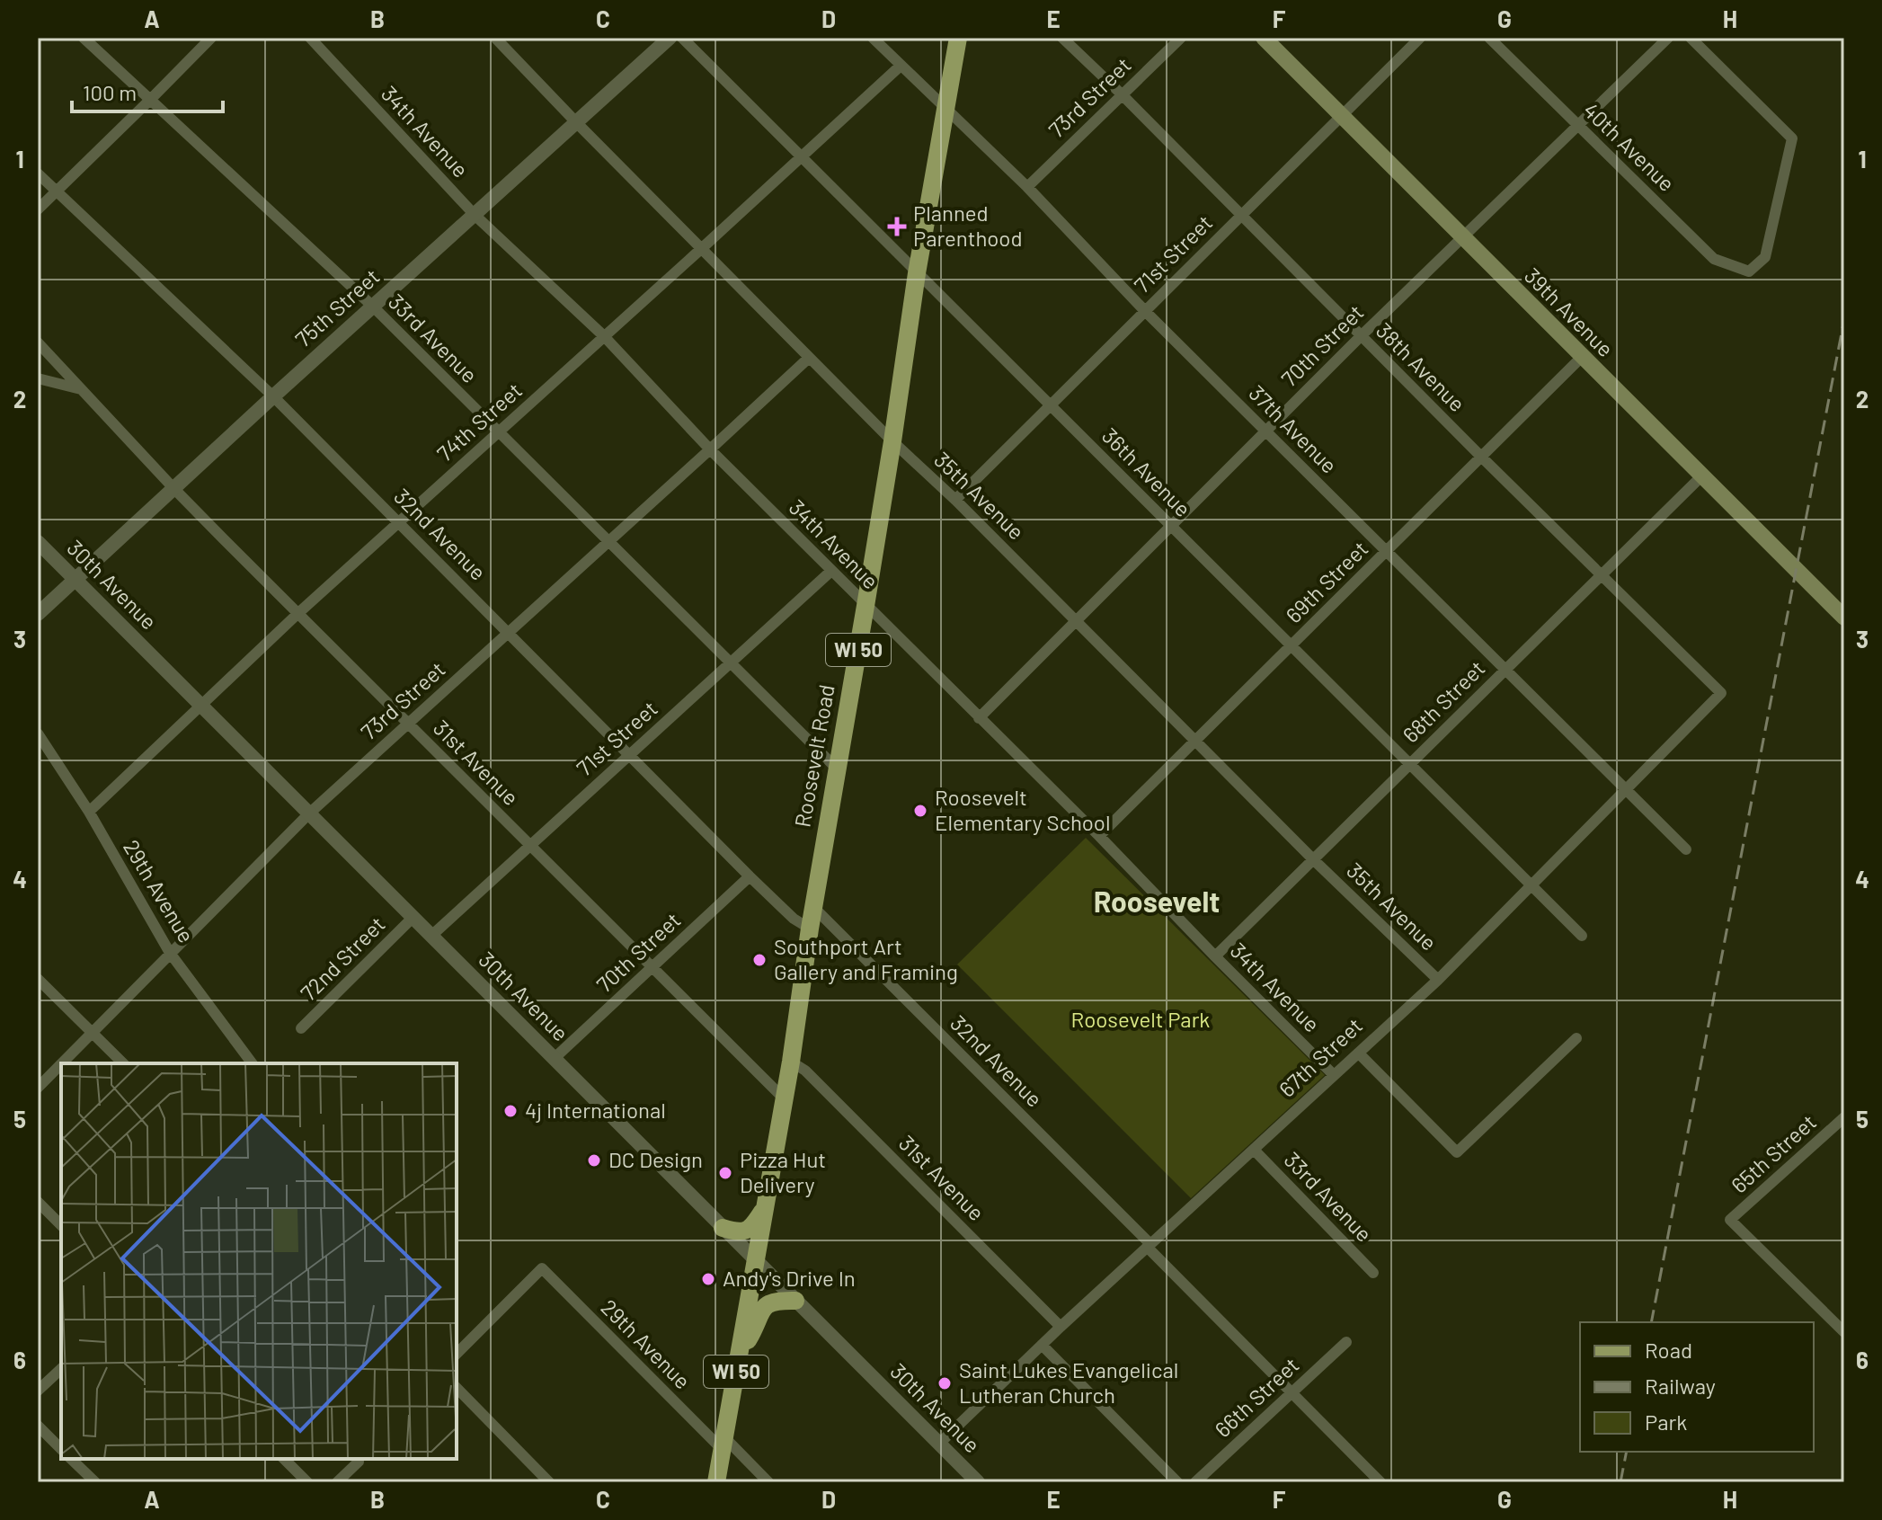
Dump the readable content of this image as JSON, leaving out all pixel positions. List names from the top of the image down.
{
  "streets": {
    "main road": ["39th Avenue", "WI 50", "Roosevelt Road"],
    "street": [
      "73rd Street",
      "34th Avenue",
      "40th Avenue",
      "71st Street",
      "75th Street",
      "33rd Avenue",
      "70th Street",
      "38th Avenue",
      "74th Street",
      "37th Avenue",
      "36th Avenue",
      "35th Avenue",
      "32nd Avenue",
      "69th Street",
      "30th Avenue",
      "68th Street",
      "31st Avenue",
      "29th Avenue",
      "72nd Street",
      "67th Street",
      "65th Street",
      "66th Street"
    ]
  },
  "crossings": [
    ["73rd Street", "34th Avenue"],
    ["73rd Street", "33rd Avenue"],
    ["73rd Street", "38th Avenue"],
    ["73rd Street", "37th Avenue"],
    ["73rd Street", "35th Avenue"],
    ["73rd Street", "32nd Avenue"],
    ["73rd Street", "30th Avenue"],
    ["73rd Street", "31st Avenue"],
    ["73rd Street", "29th Avenue"],
    ["34th Avenue", "71st Street"],
    ["34th Avenue", "75th Street"],
    ["34th Avenue", "70th Street"],
    ["34th Avenue", "74th Street"],
    ["34th Avenue", "69th Street"],
    ["34th Avenue", "68th Street"],
    ["34th Avenue", "Roosevelt Road"],
    ["34th Avenue", "67th Street"],
    ["40th Avenue", "70th Street"],
    ["71st Street", "39th Avenue"],
    ["71st Street", "33rd Avenue"],
    ["71st Street", "38th Avenue"],
    ["71st Street", "37th Avenue"],
    ["71st Street", "36th Avenue"],
    ["71st Street", "35th Avenue"],
    ["71st Street", "32nd Avenue"],
    ["71st Street", "30th Avenue"],
    ["71st Street", "31st Avenue"],
    ["75th Street", "33rd Avenue"],
    ["75th Street", "35th Avenue"],
    ["75th Street", "32nd Avenue"],
    ["75th Street", "30th Avenue"],
    ["75th Street", "31st Avenue"],
    ["39th Avenue", "70th Street"],
    ["39th Avenue", "69th Street"],
    ["39th Avenue", "68th Street"],
    ["33rd Avenue", "74th Street"],
    ["33rd Avenue", "Roosevelt Road"],
    ["33rd Avenue", "67th Street"],
    ["70th Street", "38th Avenue"],
    ["70th Street", "37th Avenue"],
    ["70th Street", "36th Avenue"],
    ["70th Street", "35th Avenue"],
    ["70th Street", "32nd Avenue"],
    ["70th Street", "30th Avenue"],
    ["70th Street", "31st Avenue"],
    ["38th Avenue", "69th Street"],
    ["38th Avenue", "68th Street"],
    ["38th Avenue", "67th Street"],
    ["74th Street", "37th Avenue"],
    ["74th Street", "36th Avenue"],
    ["74th Street", "35th Avenue"],
    ["74th Street", "32nd Avenue"],
    ["74th Street", "30th Avenue"],
    ["74th Street", "31st Avenue"],
    ["74th Street", "29th Avenue"],
    ["37th Avenue", "69th Street"],
    ["37th Avenue", "68th Street"],
    ["37th Avenue", "Roosevelt Road"],
    ["37th Avenue", "67th Street"],
    ["36th Avenue", "69th Street"],
    ["36th Avenue", "68th Street"],
    ["36th Avenue", "Roosevelt Road"],
    ["36th Avenue", "67th Street"],
    ["35th Avenue", "69th Street"],
    ["35th Avenue", "68th Street"],
    ["35th Avenue", "Roosevelt Road"],
    ["35th Avenue", "67th Street"],
    ["32nd Avenue", "Roosevelt Road"],
    ["32nd Avenue", "67th Street"],
    ["32nd Avenue", "66th Street"],
    ["30th Avenue", "Roosevelt Road"],
    ["30th Avenue", "72nd Street"],
    ["30th Avenue", "67th Street"],
    ["Roosevelt Road", "31st Avenue"],
    ["Roosevelt Road", "29th Avenue"],
    ["31st Avenue", "67th Street"]
  ],
  "districts": ["Roosevelt"],
  "parks": ["Roosevelt Park"],
  "places": {
    "health": ["Planned Parenthood"],
    "other": [
      "Roosevelt Elementary School",
      "Southport Art Gallery and Framing",
      "4j International",
      "DC Design",
      "Pizza Hut Delivery",
      "Andy's Drive In",
      "Saint Lukes Evangelical Lutheran Church"
    ]
  },
  "legend": ["Road", "Railway", "Park"],
  "scale_bar": "100 m",
  "grid": {
    "columns": [
      "A",
      "B",
      "C",
      "D",
      "E",
      "F",
      "G",
      "H"
    ],
    "rows": [
      "1",
      "2",
      "3",
      "4",
      "5",
      "6"
    ]
  }
}
